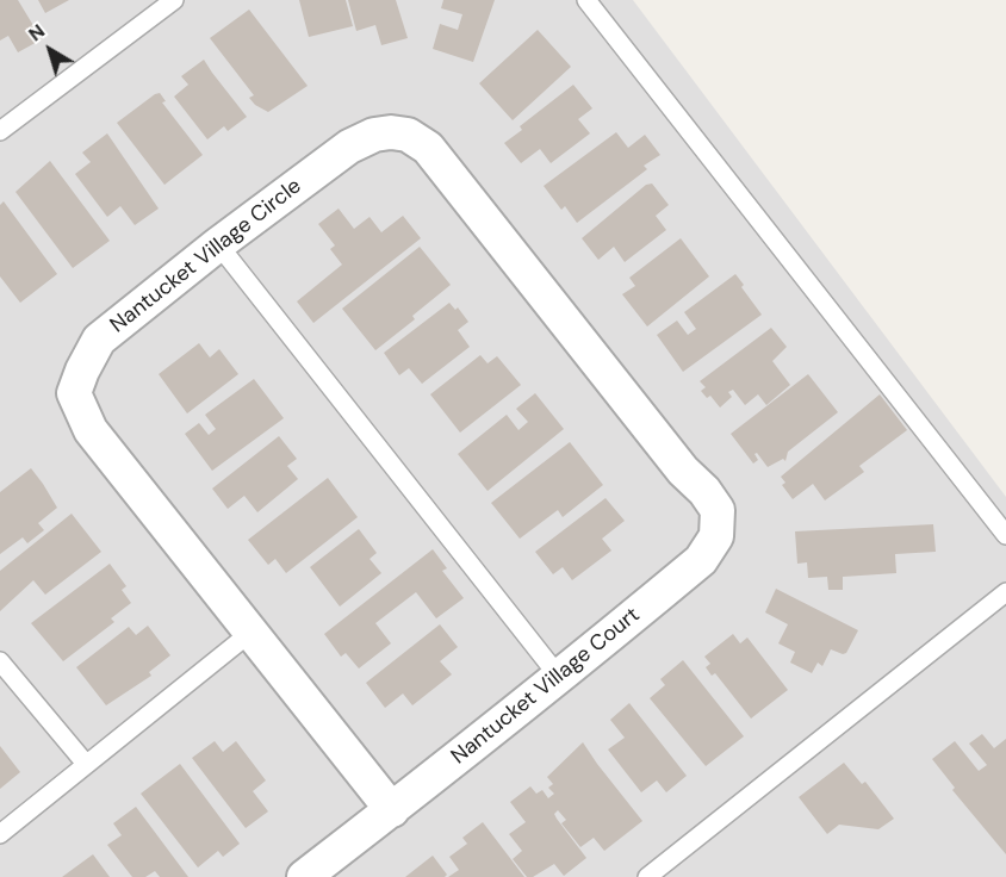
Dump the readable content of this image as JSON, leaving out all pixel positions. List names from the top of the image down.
{
  "streets": {
    "street": ["Nantucket Village Circle", "Nantucket Village Court"]
  },
  "crossings": [
    ["Nantucket Village Circle", "Nantucket Village Court"]
  ],
  "north": "top left"
}
